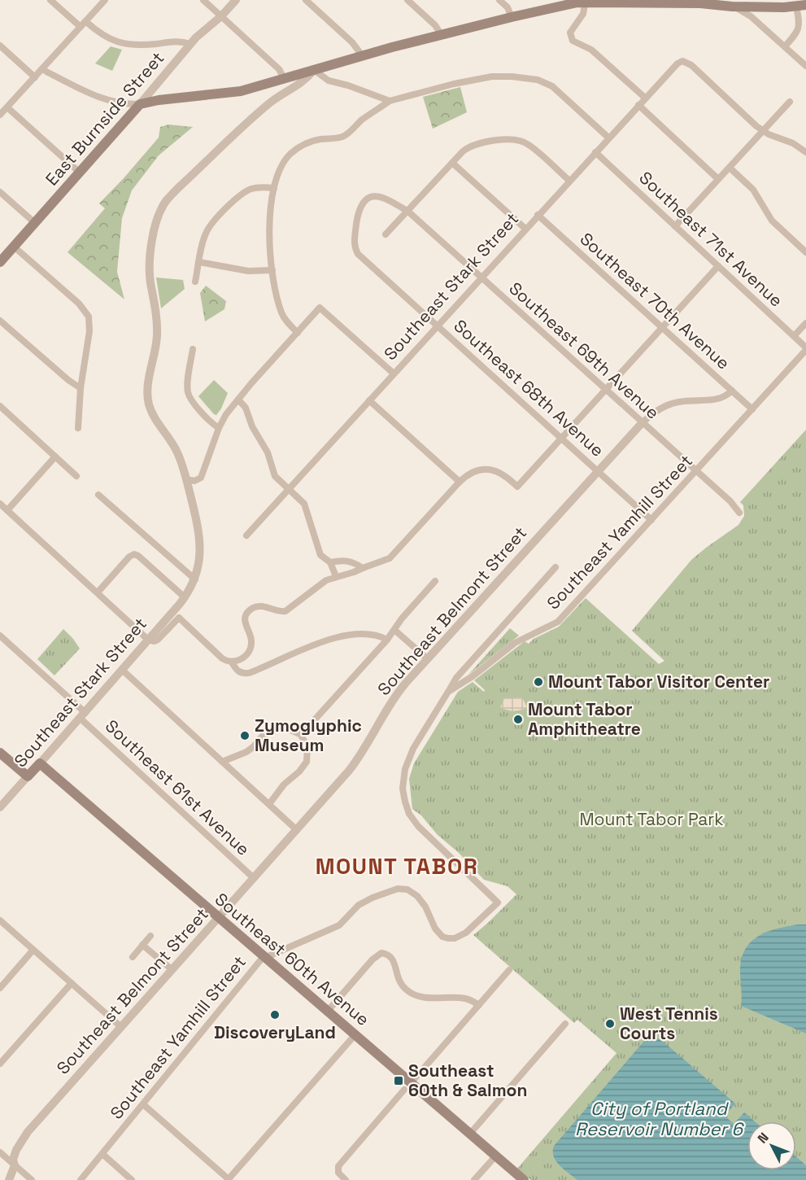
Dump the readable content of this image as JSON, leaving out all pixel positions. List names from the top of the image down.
{
  "streets": {
    "main road": ["East Burnside Street", "Southeast Stark Street", "Southeast 60th Avenue"],
    "street": [
      "Southeast 71st Avenue",
      "Southeast 70th Avenue",
      "Southeast 69th Avenue",
      "Southeast 68th Avenue",
      "Southeast Yamhill Street",
      "Southeast Belmont Street",
      "Southeast 61st Avenue"
    ]
  },
  "crossings": [
    ["Southeast 71st Avenue", "Southeast Stark Street"],
    ["Southeast 71st Avenue", "Southeast Yamhill Street"],
    ["Southeast Stark Street", "Southeast 70th Avenue"],
    ["Southeast Stark Street", "Southeast 69th Avenue"],
    ["Southeast Stark Street", "Southeast 68th Avenue"],
    ["Southeast Stark Street", "Southeast 61st Avenue"],
    ["Southeast Stark Street", "Southeast 60th Avenue"],
    ["Southeast 70th Avenue", "Southeast Yamhill Street"],
    ["Southeast 70th Avenue", "Southeast Belmont Street"],
    ["Southeast 69th Avenue", "Southeast 68th Avenue"],
    ["Southeast 69th Avenue", "Southeast Yamhill Street"],
    ["Southeast 69th Avenue", "Southeast Belmont Street"],
    ["Southeast 68th Avenue", "Southeast Yamhill Street"],
    ["Southeast 68th Avenue", "Southeast Belmont Street"],
    ["Southeast Yamhill Street", "Southeast 60th Avenue"],
    ["Southeast Belmont Street", "Southeast 61st Avenue"],
    ["Southeast Belmont Street", "Southeast 60th Avenue"]
  ],
  "districts": ["MOUNT TABOR"],
  "water": ["City of Portland Reservoir Number 6"],
  "parks": ["Mount Tabor Park"],
  "places": {
    "other": [
      "Mount Tabor Visitor Center",
      "Mount Tabor Amphitheatre",
      "Zymoglyphic Museum",
      "DiscoveryLand",
      "West Tennis Courts"
    ],
    "transit": ["Southeast 60th & Salmon"]
  },
  "north": "top left"
}
